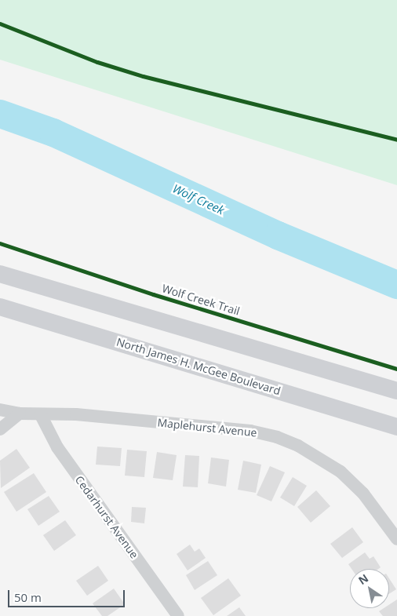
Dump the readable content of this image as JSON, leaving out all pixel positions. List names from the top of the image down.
{
  "streets": {
    "main road": ["North James H. McGee Boulevard"],
    "street": ["Maplehurst Avenue", "Cedarhurst Avenue"],
    "cycle path": ["Wolf Creek Trail"]
  },
  "crossings": [
    ["Maplehurst Avenue", "Cedarhurst Avenue"]
  ],
  "water": ["Wolf Creek"],
  "scale_bar": "50 m",
  "north": "top left"
}
